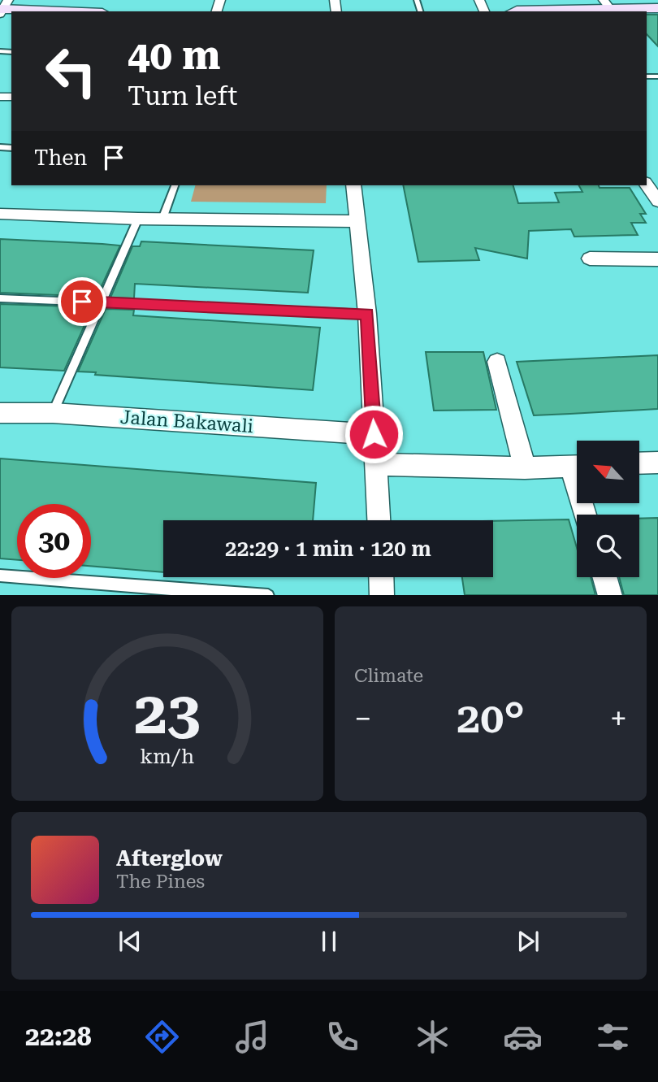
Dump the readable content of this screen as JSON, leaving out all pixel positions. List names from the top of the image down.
{
  "streets": {
    "street": ["Jalan Bakawali"]
  },
  "north": "top left",
  "page": {
    "turn": ["40 m", "Turn left"],
    "then": "Then",
    "limit": "30",
    "trip": "22:29 · 1 min · 120 m",
    "tile": "Climate",
    "heat": ["−", "20°", "+"],
    "song": ["Afterglow", "The Pines"],
    "tabs": "22:28",
    "gauge": ["23", "km/h"]
  }
}
